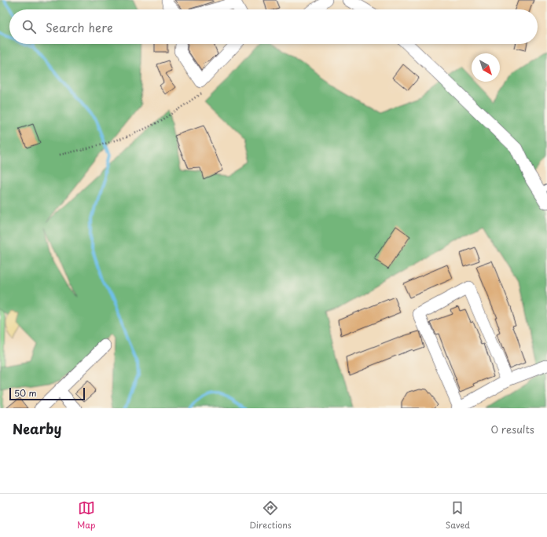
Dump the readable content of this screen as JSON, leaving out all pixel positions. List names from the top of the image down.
{
  "scale_bar": "50 m",
  "north": "bottom right",
  "page": {
    "search": "Search here",
    "scale": "50 m",
    "heading": ["Nearby", "0 results"],
    "nav": ["Map", "Directions", "Saved"]
  }
}
